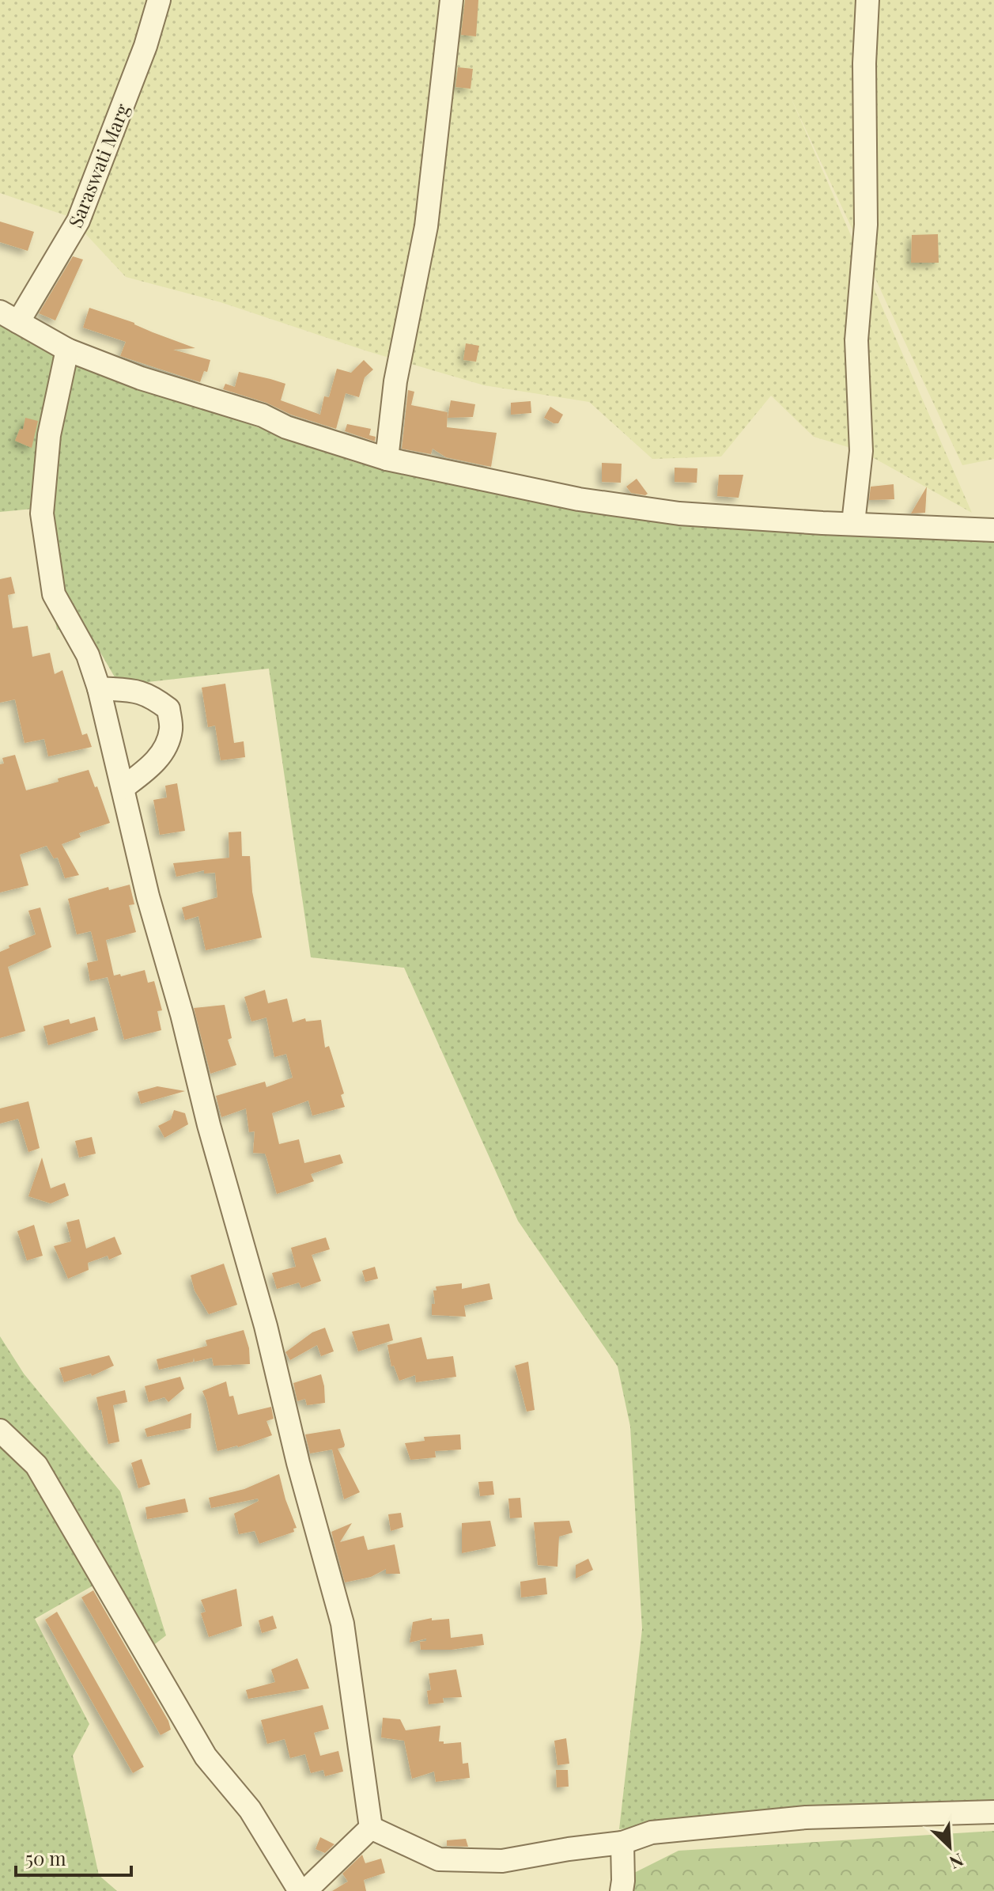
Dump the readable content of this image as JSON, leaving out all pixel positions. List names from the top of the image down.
{
  "streets": {
    "street": ["Saraswati Marg"]
  },
  "scale_bar": "50 m",
  "north": "bottom right"
}
